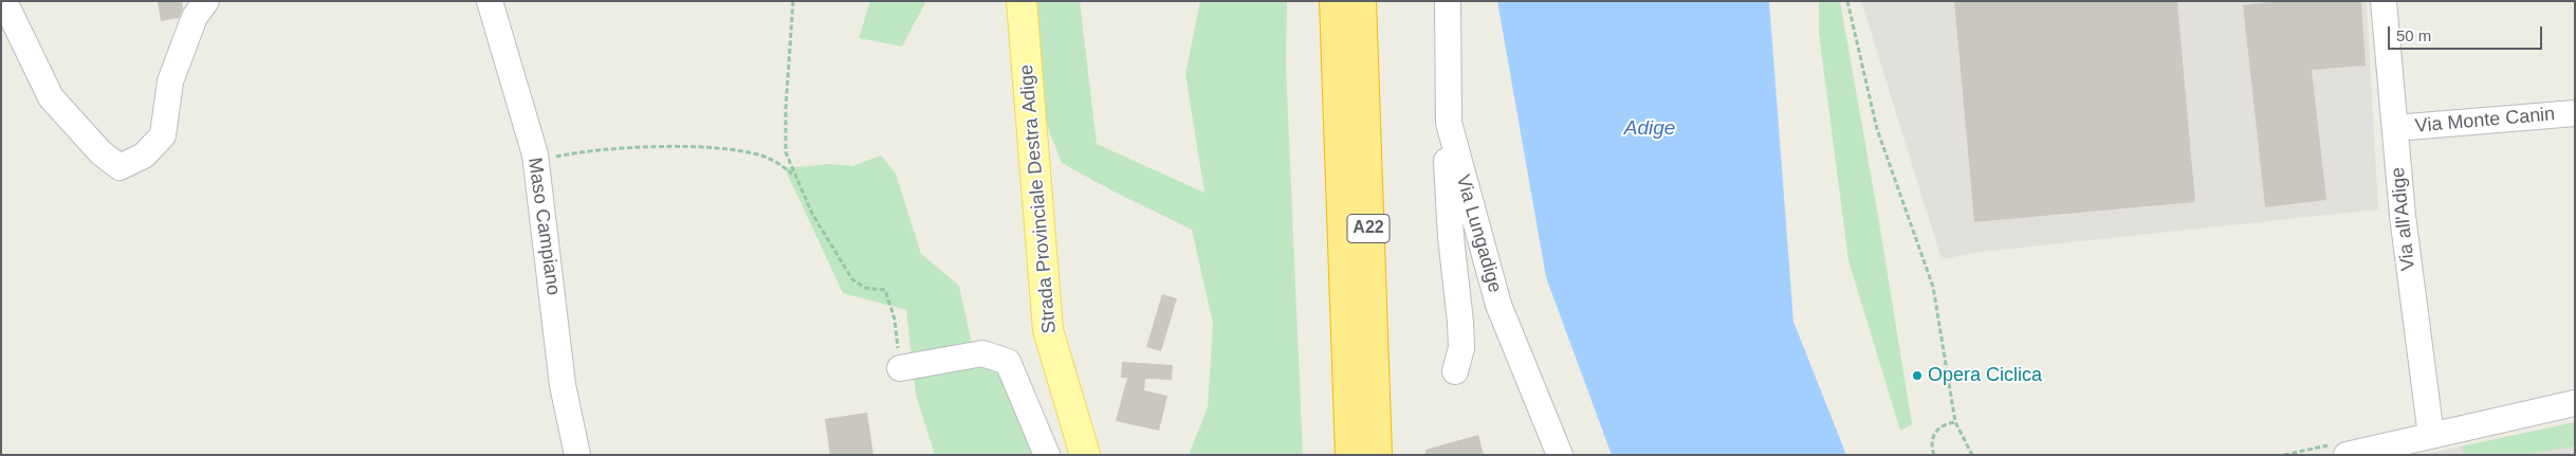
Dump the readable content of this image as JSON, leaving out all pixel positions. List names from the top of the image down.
{
  "streets": {
    "highway": ["A22"],
    "main road": ["Strada Provinciale Destra Adige"],
    "street": [
      "Via Monte Canin",
      "Via all'Adige",
      "Maso Campiano",
      "Via Lungadige"
    ]
  },
  "crossings": [
    ["Via Monte Canin", "Via all'Adige"]
  ],
  "water": ["Adige"],
  "places": ["Opera Ciclica"],
  "scale_bar": "50 m"
}
